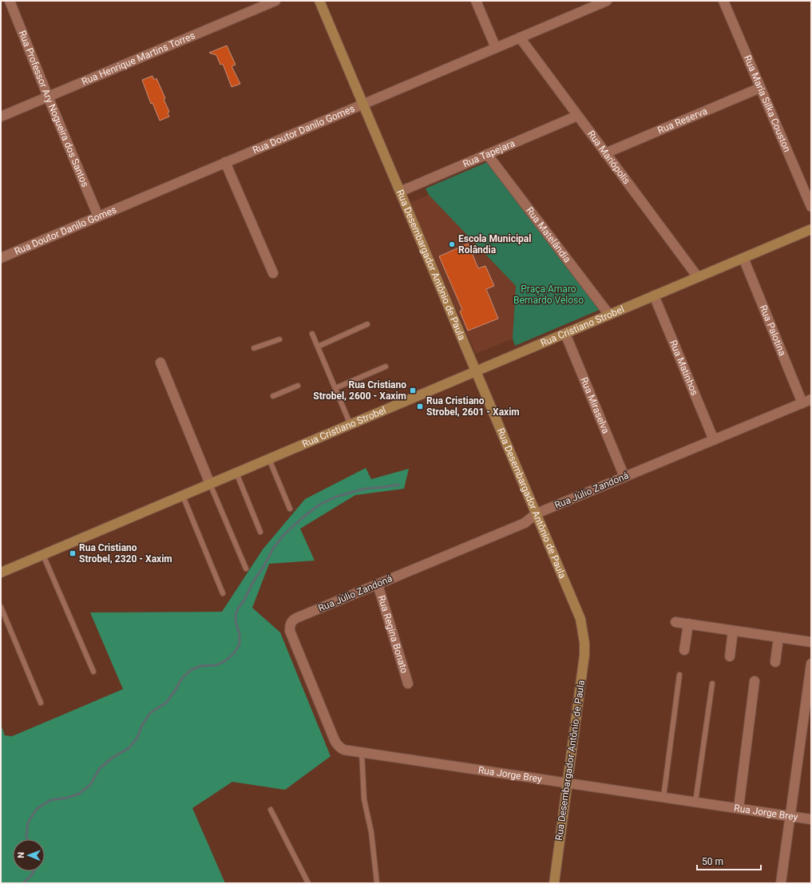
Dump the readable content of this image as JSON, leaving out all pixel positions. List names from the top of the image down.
{
  "streets": {
    "main road": ["Rua Desembargador Antônio de Paula", "Rua Cristiano Strobel"],
    "street": [
      "Rua Henrique Martins Torres",
      "Rua Maria Silka Couston",
      "Rua Professor Ary Nogueira dos Santos",
      "Rua Reserva",
      "Rua Doutor Danilo Gomes",
      "Rua Tapejara",
      "Rua Mariópolis",
      "Rua Matelândia",
      "Rua Palotina",
      "Rua Matinhos",
      "Rua Miraselva",
      "Rua Júlio Zandoná",
      "Rua Regina Bonato",
      "Rua Jorge Brey"
    ]
  },
  "crossings": [
    ["Rua Henrique Martins Torres", "Rua Professor Ary Nogueira dos Santos"],
    ["Rua Maria Silka Couston", "Rua Reserva"],
    ["Rua Professor Ary Nogueira dos Santos", "Rua Doutor Danilo Gomes"],
    ["Rua Reserva", "Rua Mariópolis"],
    ["Rua Doutor Danilo Gomes", "Rua Mariópolis"],
    ["Rua Doutor Danilo Gomes", "Rua Desembargador Antônio de Paula"],
    ["Rua Tapejara", "Rua Mariópolis"],
    ["Rua Tapejara", "Rua Matelândia"],
    ["Rua Tapejara", "Rua Desembargador Antônio de Paula"],
    ["Rua Mariópolis", "Rua Cristiano Strobel"],
    ["Rua Matelândia", "Rua Cristiano Strobel"],
    ["Rua Desembargador Antônio de Paula", "Rua Cristiano Strobel"],
    ["Rua Desembargador Antônio de Paula", "Rua Júlio Zandoná"],
    ["Rua Desembargador Antônio de Paula", "Rua Jorge Brey"],
    ["Rua Cristiano Strobel", "Rua Palotina"],
    ["Rua Cristiano Strobel", "Rua Matinhos"],
    ["Rua Cristiano Strobel", "Rua Miraselva"],
    ["Rua Palotina", "Rua Júlio Zandoná"],
    ["Rua Matinhos", "Rua Júlio Zandoná"],
    ["Rua Miraselva", "Rua Júlio Zandoná"],
    ["Rua Júlio Zandoná", "Rua Regina Bonato"],
    ["Rua Júlio Zandoná", "Rua Jorge Brey"]
  ],
  "parks": ["Praça Amaro Bernardo Veloso"],
  "places": {
    "other": ["Escola Municipal Rolândia"],
    "transit": ["Rua Cristiano Strobel, 2600 - Xaxim", "Rua Cristiano Strobel, 2601 - Xaxim", "Rua Cristiano Strobel, 2320 - Xaxim"]
  },
  "scale_bar": "50 m",
  "north": "left"
}
